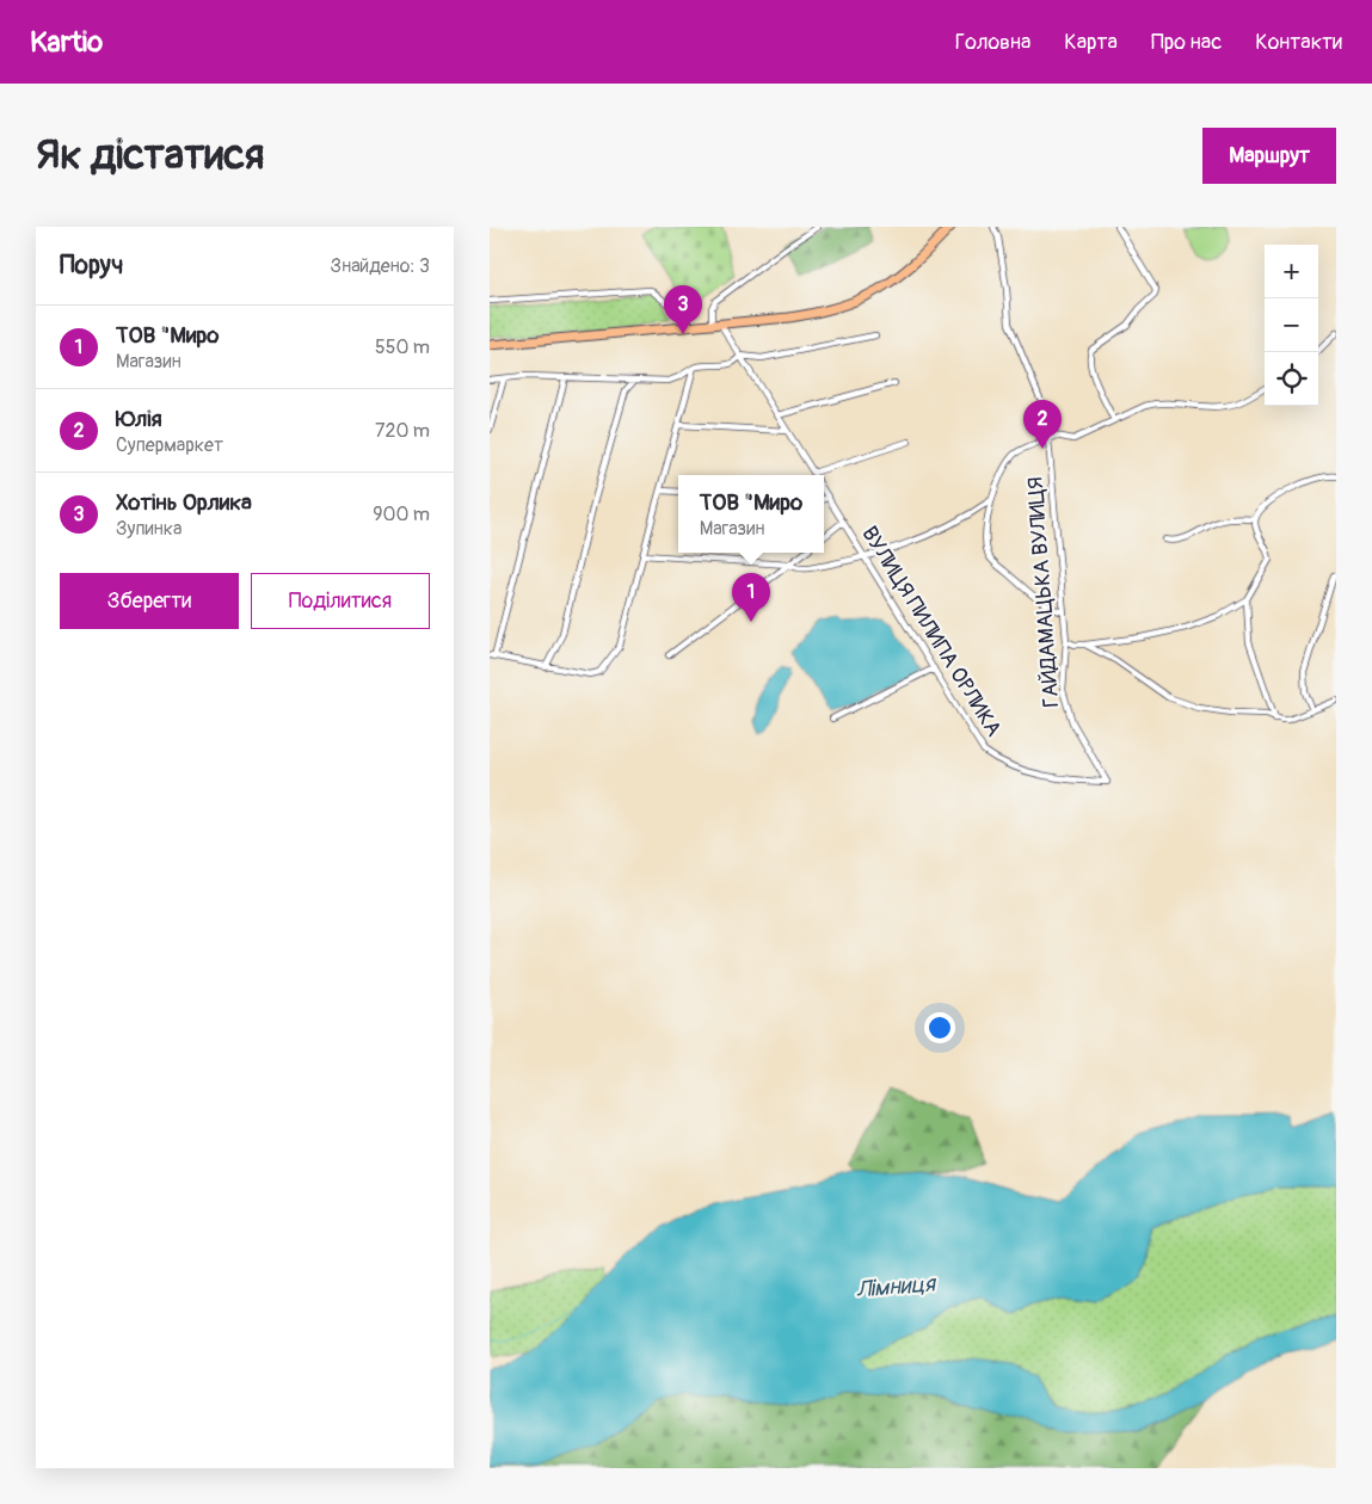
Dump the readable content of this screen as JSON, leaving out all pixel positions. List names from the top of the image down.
{
  "streets": {
    "street": ["ГАЙДАМАЦЬКА ВУЛИЦЯ", "ВУЛИЦЯ ПИЛИПА ОРЛИКА"]
  },
  "crossings": [
    ["ГАЙДАМАЦЬКА ВУЛИЦЯ", "ВУЛИЦЯ ПИЛИПА ОРЛИКА"]
  ],
  "water": ["Лімниця"],
  "page": {
    "header": "Kartio",
    "nav": [
      "Головна",
      "Карта",
      "Про нас",
      "Контакти"
    ],
    "buttons": [
      "Маршрут",
      ["Зберегти", "Поділитися"]
    ],
    "title": "Як дістатися",
    "heading": ["Поруч", "Знайдено: 3"],
    "map_buttons": ["+", "−"],
    "pins": ["3", "2", "1"],
    "list": [
      {
        "mark": "1",
        "name": "ТОВ \"Миро",
        "note": "Магазин",
        "value": "550 m"
      },
      {
        "mark": "2",
        "name": "Юлія",
        "note": "Супермаркет",
        "value": "720 m"
      },
      {
        "mark": "3",
        "name": "Хотінь Орлика",
        "note": "Зупинка",
        "value": "900 m"
      }
    ],
    "popup": ["ТОВ \"Миро", "Магазин"]
  }
}
